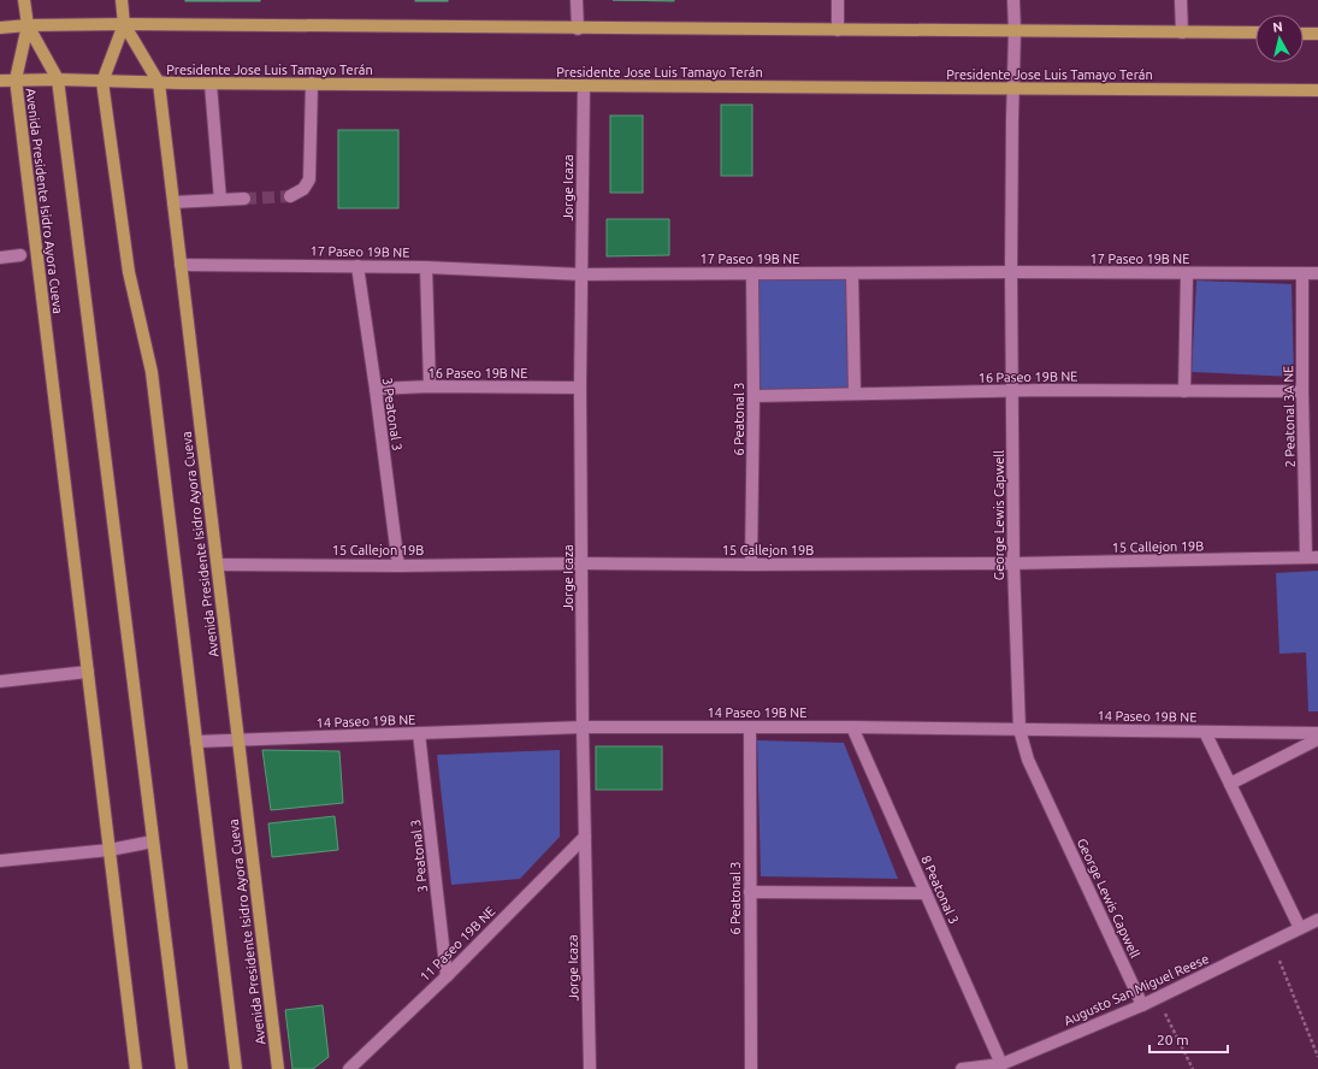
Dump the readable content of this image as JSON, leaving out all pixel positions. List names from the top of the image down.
{
  "streets": {
    "main road": ["Presidente Jose Luis Tamayo Terán", "Avenida Presidente Isidro Ayora Cueva"],
    "street": [
      "Jorge Icaza",
      "17 Paseo 19B NE",
      "16 Paseo 19B NE",
      "3 Peatonal 3",
      "2 Peatonal 3A NE",
      "6 Peatonal 3",
      "George Lewis Capwell",
      "15 Callejon 19B",
      "14 Paseo 19B NE",
      "8 Peatonal 3",
      "11 Paseo 19B NE",
      "Augusto San Miguel Reese"
    ]
  },
  "crossings": [
    ["Presidente Jose Luis Tamayo Terán", "Jorge Icaza"],
    ["Presidente Jose Luis Tamayo Terán", "Avenida Presidente Isidro Ayora Cueva"],
    ["Presidente Jose Luis Tamayo Terán", "George Lewis Capwell"],
    ["Jorge Icaza", "17 Paseo 19B NE"],
    ["Jorge Icaza", "16 Paseo 19B NE"],
    ["Jorge Icaza", "15 Callejon 19B"],
    ["Jorge Icaza", "14 Paseo 19B NE"],
    ["Jorge Icaza", "11 Paseo 19B NE"],
    ["Avenida Presidente Isidro Ayora Cueva", "17 Paseo 19B NE"],
    ["Avenida Presidente Isidro Ayora Cueva", "15 Callejon 19B"],
    ["Avenida Presidente Isidro Ayora Cueva", "14 Paseo 19B NE"],
    ["17 Paseo 19B NE", "3 Peatonal 3"],
    ["17 Paseo 19B NE", "2 Peatonal 3A NE"],
    ["17 Paseo 19B NE", "6 Peatonal 3"],
    ["17 Paseo 19B NE", "George Lewis Capwell"],
    ["16 Paseo 19B NE", "3 Peatonal 3"],
    ["16 Paseo 19B NE", "2 Peatonal 3A NE"],
    ["16 Paseo 19B NE", "6 Peatonal 3"],
    ["16 Paseo 19B NE", "George Lewis Capwell"],
    ["3 Peatonal 3", "15 Callejon 19B"],
    ["3 Peatonal 3", "14 Paseo 19B NE"],
    ["3 Peatonal 3", "11 Paseo 19B NE"],
    ["2 Peatonal 3A NE", "15 Callejon 19B"],
    ["6 Peatonal 3", "15 Callejon 19B"],
    ["6 Peatonal 3", "14 Paseo 19B NE"],
    ["George Lewis Capwell", "15 Callejon 19B"],
    ["George Lewis Capwell", "14 Paseo 19B NE"],
    ["George Lewis Capwell", "Augusto San Miguel Reese"],
    ["14 Paseo 19B NE", "8 Peatonal 3"],
    ["8 Peatonal 3", "Augusto San Miguel Reese"]
  ],
  "scale_bar": "20 m",
  "north": "top"
}
